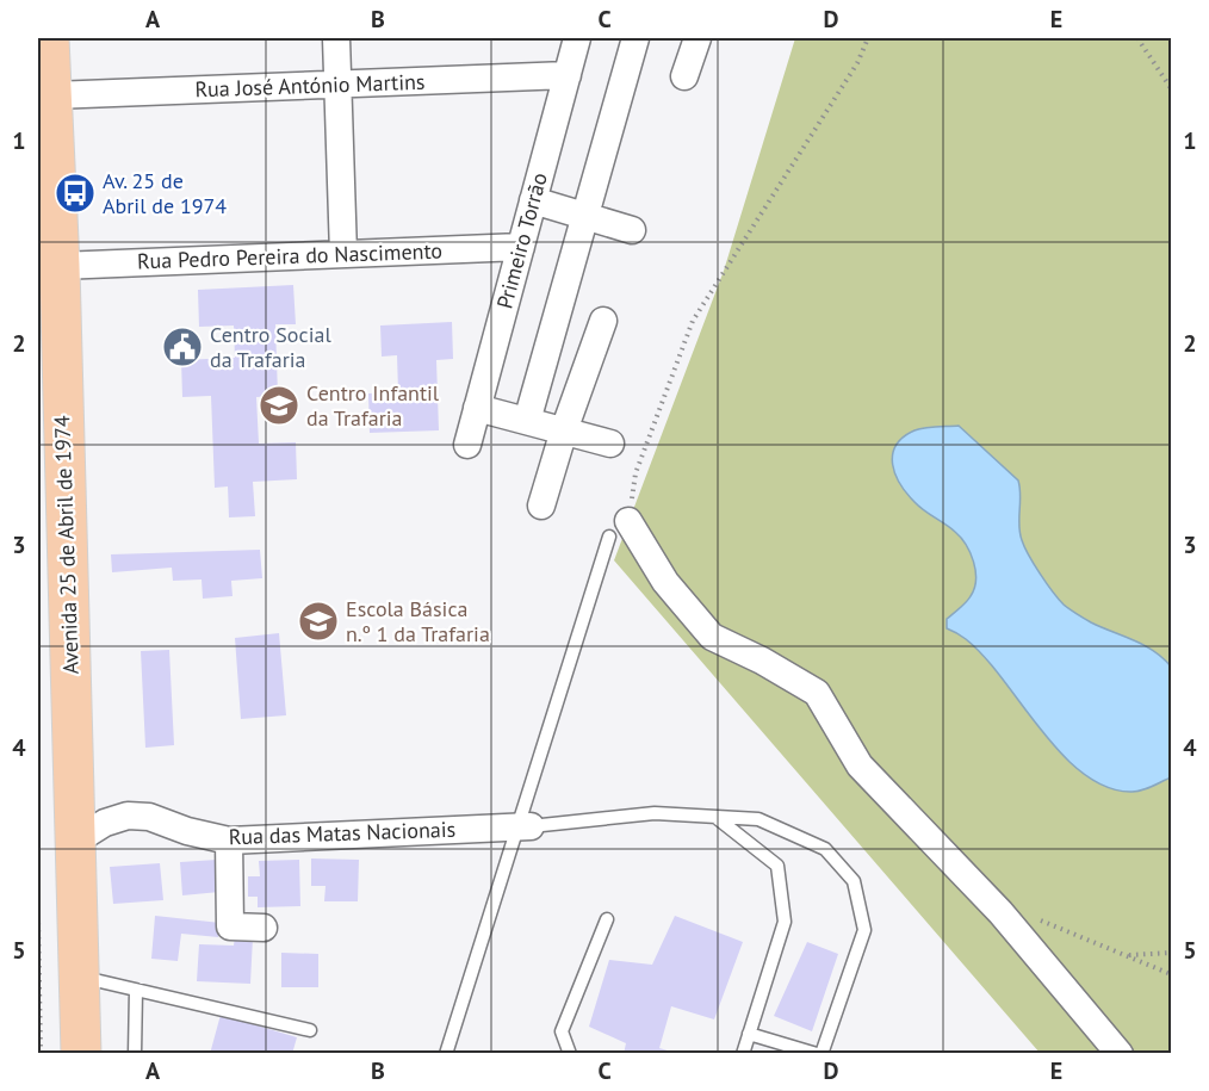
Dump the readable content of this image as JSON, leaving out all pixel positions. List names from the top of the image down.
{
  "streets": {
    "main road": ["Avenida 25 de Abril de 1974"],
    "street": [
      "Rua José António Martins",
      "Primeiro Torrão",
      "Rua Pedro Pereira do Nascimento",
      "Rua das Matas Nacionais"
    ]
  },
  "crossings": [
    ["Rua José António Martins", "Primeiro Torrão"],
    ["Rua José António Martins", "Avenida 25 de Abril de 1974"],
    ["Primeiro Torrão", "Rua Pedro Pereira do Nascimento"],
    ["Rua Pedro Pereira do Nascimento", "Avenida 25 de Abril de 1974"],
    ["Avenida 25 de Abril de 1974", "Rua das Matas Nacionais"]
  ],
  "places": {
    "bus stop": ["Av. 25 de Abril de 1974"],
    "public building": ["Centro Social da Trafaria"],
    "school or university": ["Centro Infantil da Trafaria", "Escola Básica n.º 1 da Trafaria"]
  },
  "grid": {
    "columns": [
      "A",
      "B",
      "C",
      "D",
      "E"
    ],
    "rows": [
      "1",
      "2",
      "3",
      "4",
      "5"
    ]
  }
}
